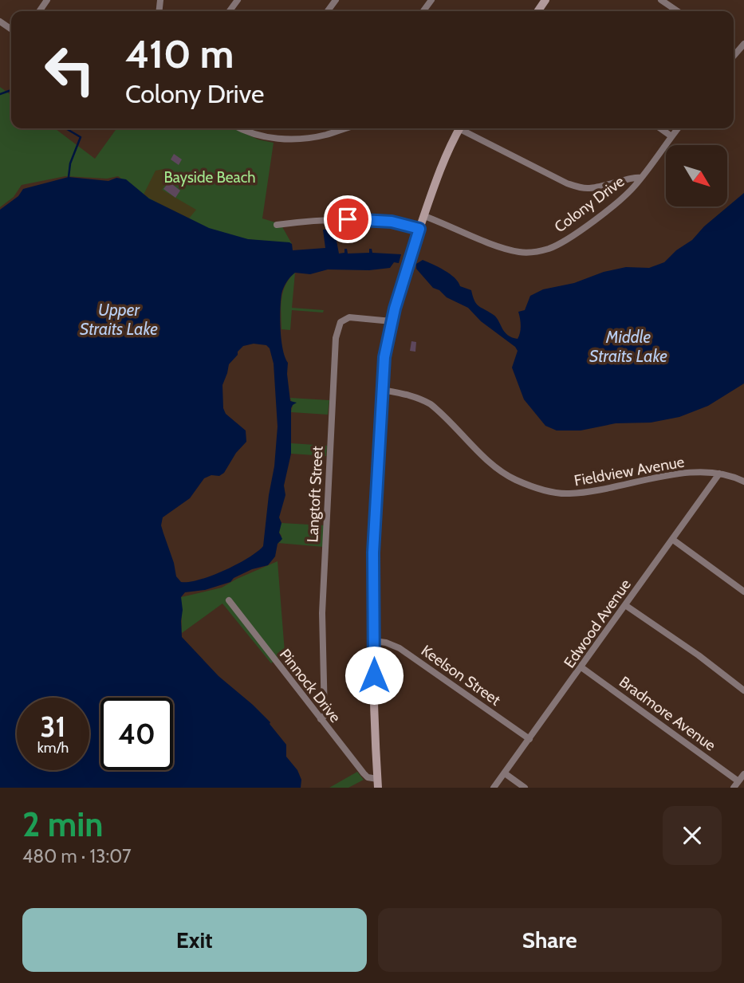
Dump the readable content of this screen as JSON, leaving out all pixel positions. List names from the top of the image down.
{
  "streets": {
    "street": [
      "Colony Drive",
      "Fieldview Avenue",
      "Langtoft Street",
      "Edwood Avenue",
      "Keelson Street",
      "Pinnock Drive",
      "Bradmore Avenue"
    ]
  },
  "crossings": [
    ["Fieldview Avenue", "Edwood Avenue"],
    ["Langtoft Street", "Pinnock Drive"],
    ["Edwood Avenue", "Keelson Street"],
    ["Edwood Avenue", "Bradmore Avenue"]
  ],
  "water": ["Upper Straits Lake", "Middle Straits Lake"],
  "parks": ["Bayside Beach"],
  "north": "bottom right",
  "page": {
    "turn": ["410 m", "Colony Drive"],
    "speed": "31 km/h",
    "limit": "40",
    "heading": ["2 min", "480 m · 13:07"],
    "buttons": ["Exit", "Share"]
  }
}
